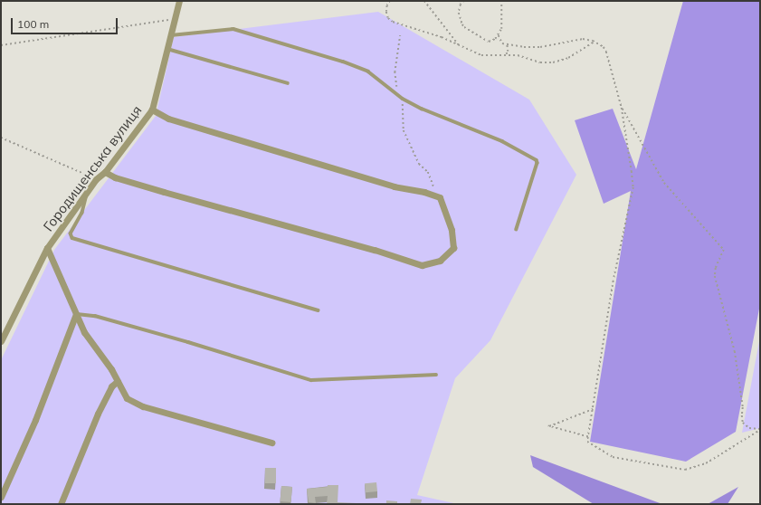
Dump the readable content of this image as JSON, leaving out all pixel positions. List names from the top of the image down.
{
  "streets": {
    "street": ["Городищенська вулиця"]
  },
  "scale_bar": "100 m"
}
